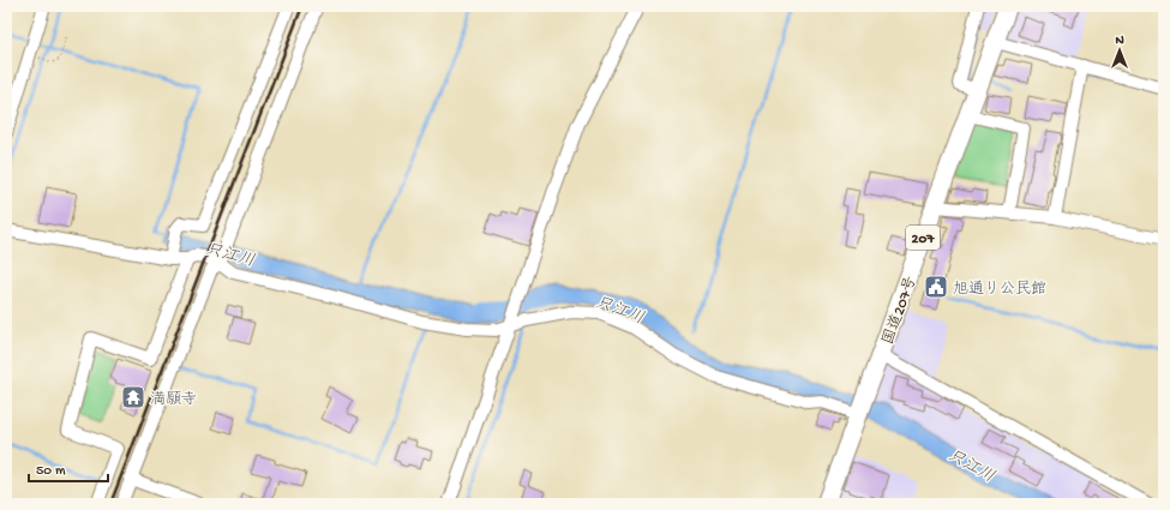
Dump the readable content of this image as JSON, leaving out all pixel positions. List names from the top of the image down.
{
  "streets": {
    "highway": ["207", "国道207号"]
  },
  "water": ["只江川"],
  "places": {
    "public building": ["旭通り公民館"],
    "temple": ["満願寺"]
  },
  "scale_bar": "50 m",
  "north": "top"
}
